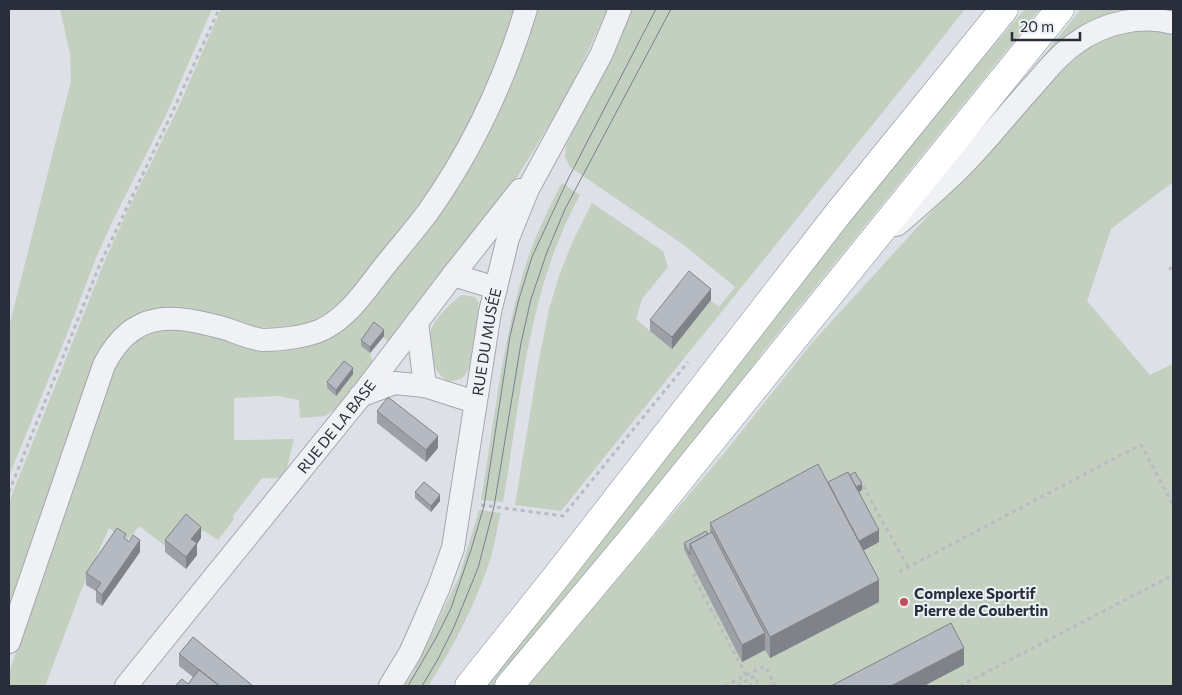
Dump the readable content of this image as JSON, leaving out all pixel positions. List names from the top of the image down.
{
  "streets": {
    "street": ["RUE DU MUSÉE", "RUE DE LA BASE"]
  },
  "crossings": [
    ["RUE DU MUSÉE", "RUE DE LA BASE"]
  ],
  "places": ["Complexe Sportif Pierre de Coubertin"],
  "scale_bar": "20 m"
}
